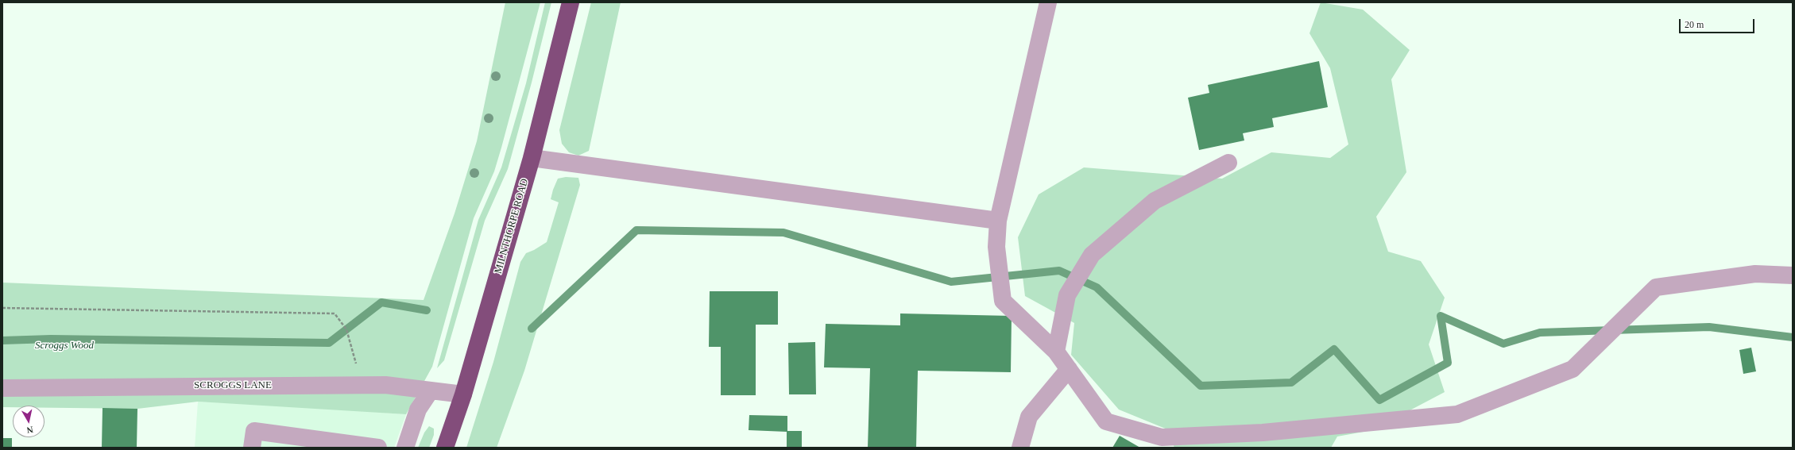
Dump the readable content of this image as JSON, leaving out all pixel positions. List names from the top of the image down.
{
  "streets": {
    "highway": ["MILNTHORPE ROAD"],
    "street": ["SCROGGS LANE"]
  },
  "crossings": [
    ["MILNTHORPE ROAD", "SCROGGS LANE"]
  ],
  "parks": ["Scroggs Wood"],
  "scale_bar": "20 m",
  "north": "bottom"
}
